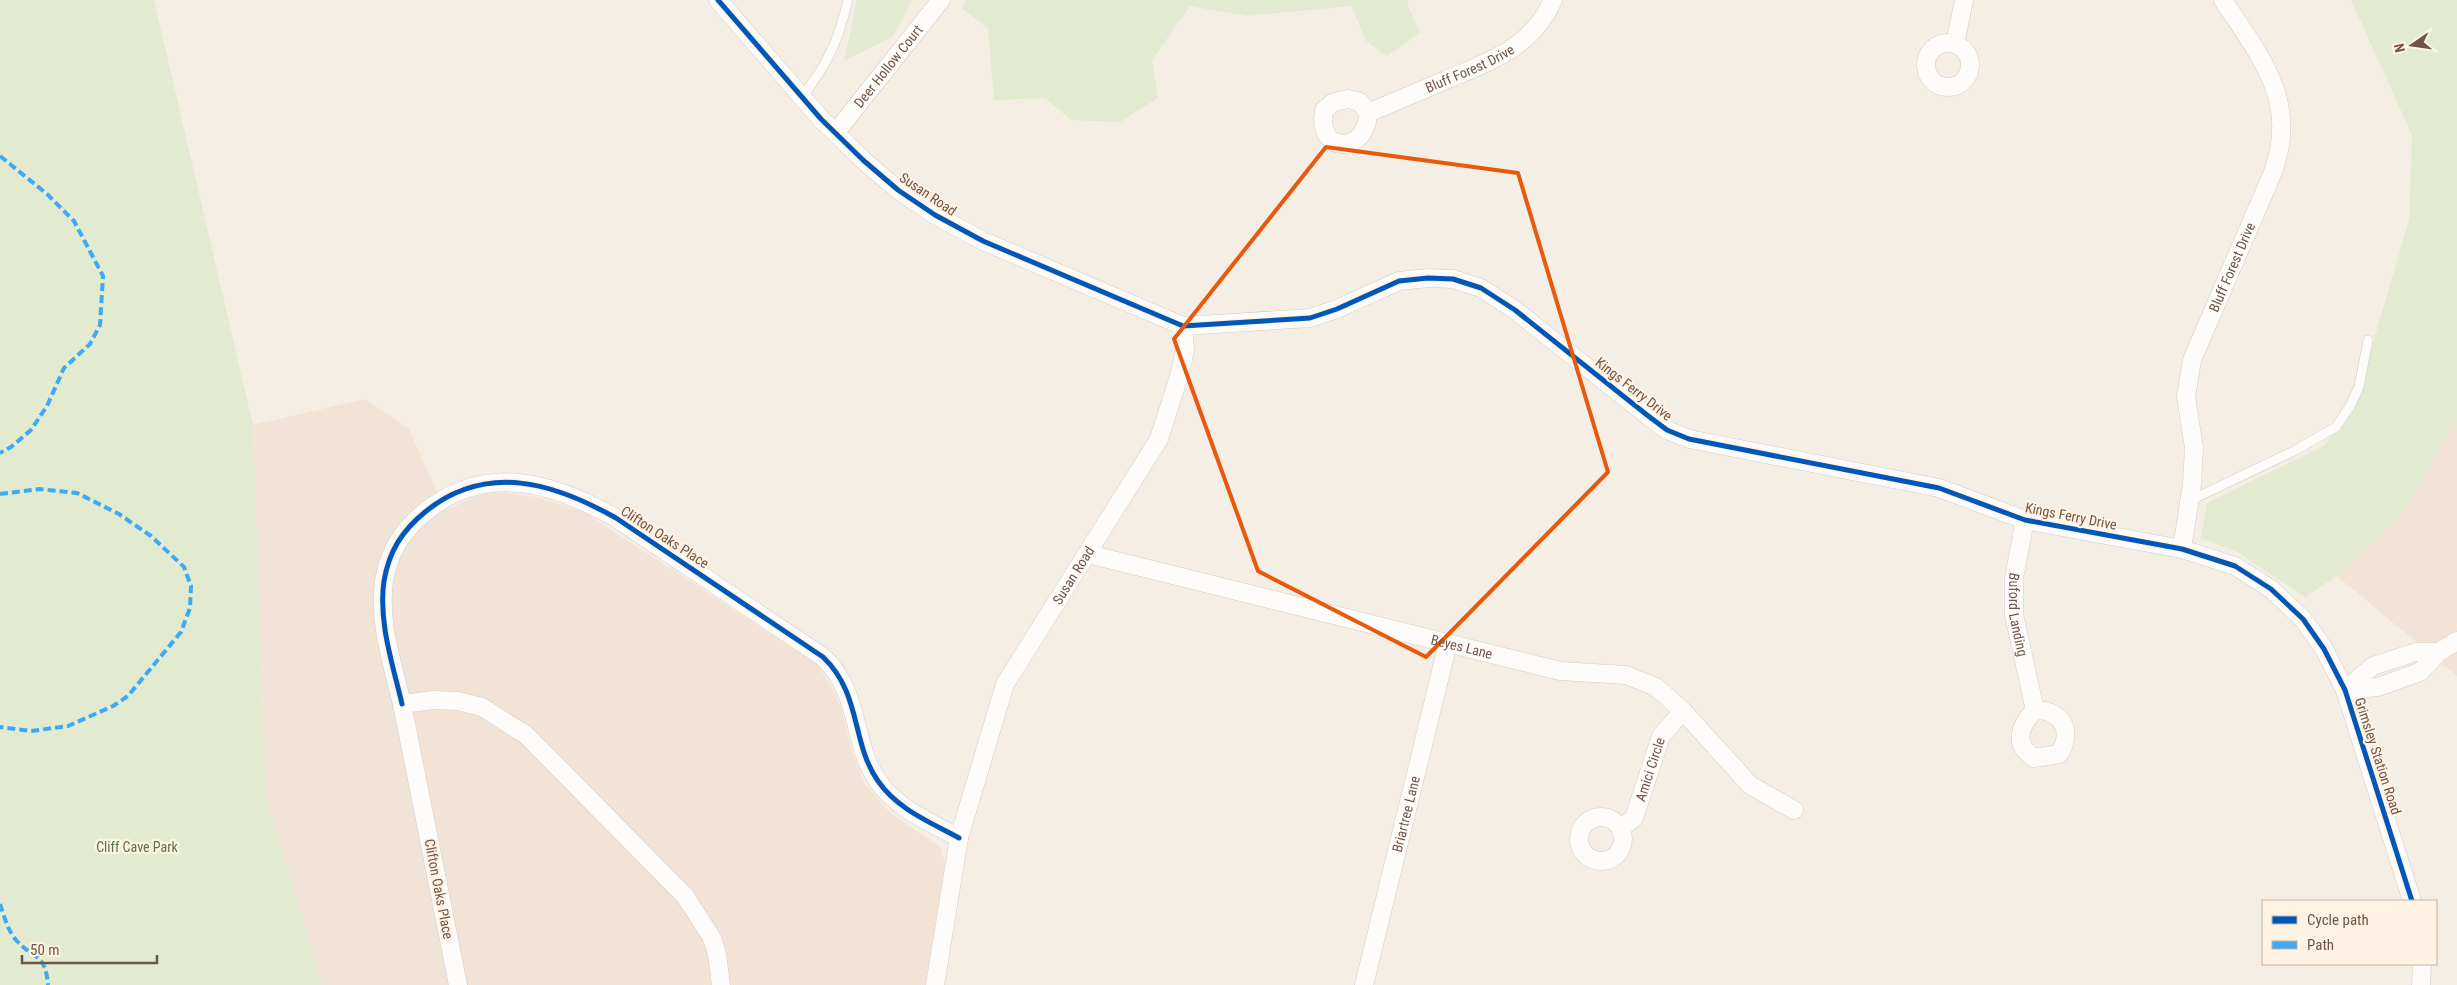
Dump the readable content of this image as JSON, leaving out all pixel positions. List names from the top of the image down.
{
  "streets": {
    "street": [
      "Deer Hollow Court",
      "Bluff Forest Drive",
      "Susan Road",
      "Kings Ferry Drive",
      "Clifton Oaks Place",
      "Buford Landing",
      "Beyes Lane",
      "Grimsley Station Road",
      "Amici Circle",
      "Briartree Lane"
    ]
  },
  "crossings": [
    ["Deer Hollow Court", "Susan Road"],
    ["Bluff Forest Drive", "Kings Ferry Drive"],
    ["Bluff Forest Drive", "Grimsley Station Road"],
    ["Susan Road", "Kings Ferry Drive"],
    ["Susan Road", "Clifton Oaks Place"],
    ["Susan Road", "Beyes Lane"],
    ["Kings Ferry Drive", "Buford Landing"],
    ["Kings Ferry Drive", "Grimsley Station Road"],
    ["Beyes Lane", "Amici Circle"],
    ["Beyes Lane", "Briartree Lane"]
  ],
  "parks": ["Cliff Cave Park"],
  "legend": ["Cycle path", "Path"],
  "scale_bar": "50 m",
  "north": "left"
}
